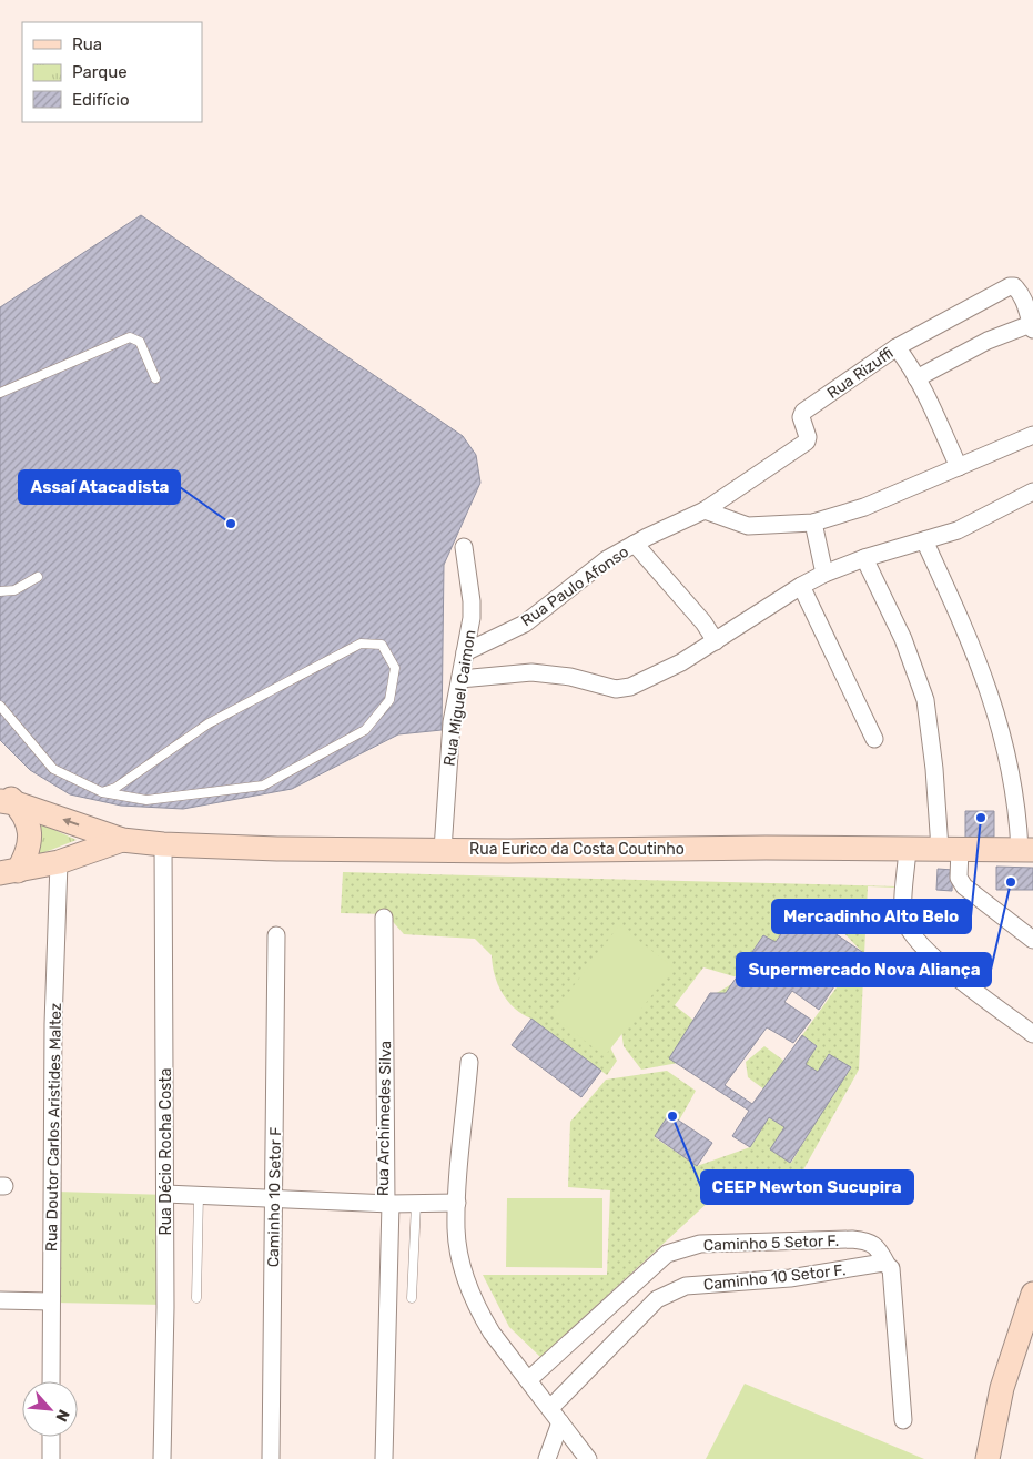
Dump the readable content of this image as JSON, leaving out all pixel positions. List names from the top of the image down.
{
  "streets": {
    "main road": ["Rua Eurico da Costa Coutinho"],
    "street": [
      "Rua Rizuffi",
      "Rua Paulo Afonso",
      "Rua Miguel Caimon",
      "Rua Archimedes Silva",
      "Rua Doutor Carlos Aristides Maltez",
      "Rua Décio Rocha Costa",
      "Caminho 10 Setor F",
      "Caminho 5 Setor F.",
      "Caminho 10 Setor F."
    ]
  },
  "crossings": [
    ["Rua Rizuffi", "Rua Paulo Afonso"],
    ["Rua Paulo Afonso", "Rua Miguel Caimon"],
    ["Rua Miguel Caimon", "Rua Eurico da Costa Coutinho"],
    ["Rua Eurico da Costa Coutinho", "Rua Doutor Carlos Aristides Maltez"],
    ["Rua Eurico da Costa Coutinho", "Rua Décio Rocha Costa"],
    ["Rua Archimedes Silva", "Rua Décio Rocha Costa"],
    ["Rua Archimedes Silva", "Caminho 10 Setor F"],
    ["Caminho 5 Setor F.", "Caminho 10 Setor F."]
  ],
  "places": [
    "Assaí Atacadista",
    "Mercadinho Alto Belo",
    "Supermercado Nova Aliança",
    "CEEP Newton Sucupira"
  ],
  "legend": ["Rua", "Parque", "Edifício"],
  "north": "bottom right"
}
